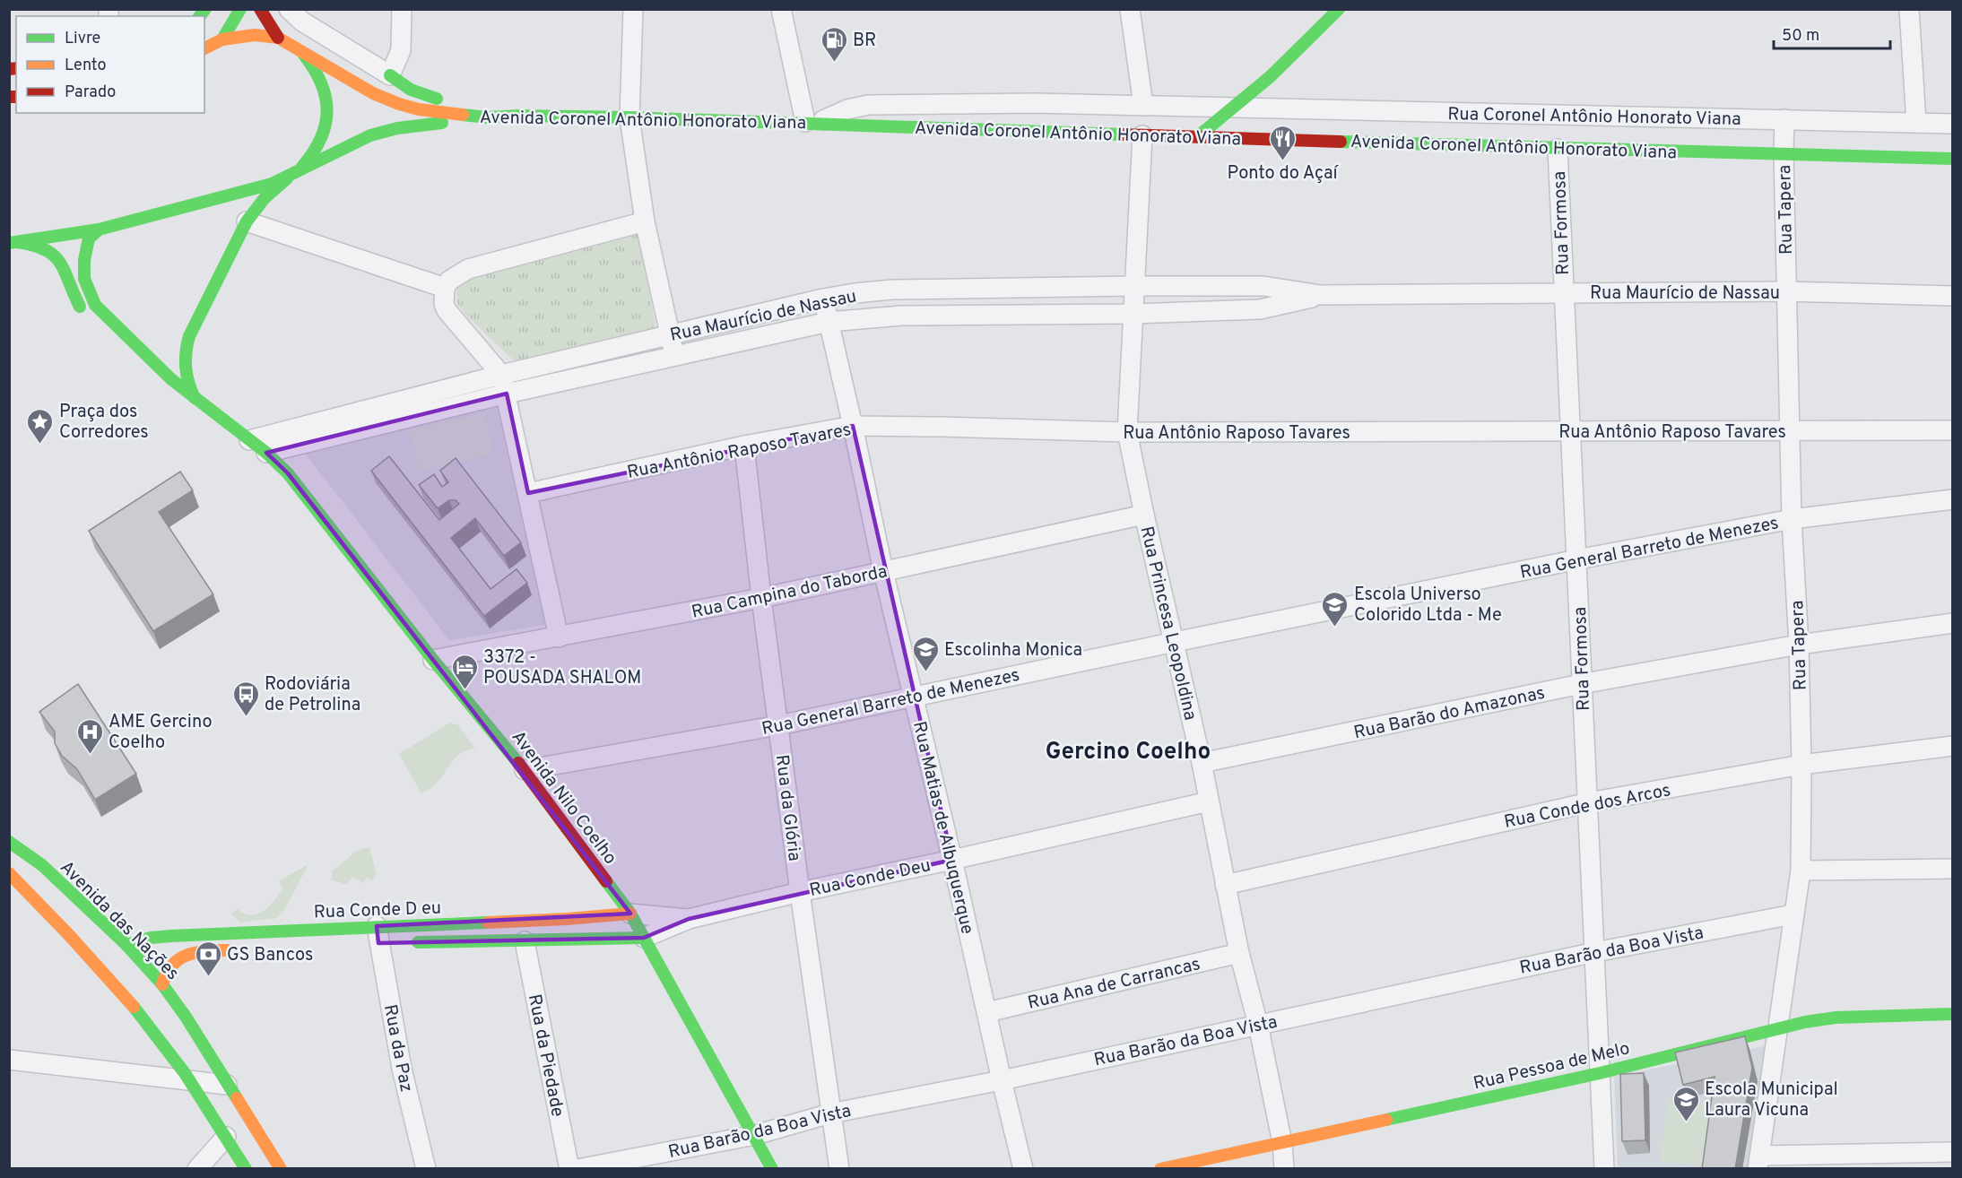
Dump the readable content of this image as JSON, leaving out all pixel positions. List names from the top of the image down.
{
  "streets": {
    "main road": [
      "Avenida Coronel Antônio Honorato Viana",
      "Avenida Nilo Coelho",
      "Rua Conde D eu",
      "Avenida das Nações",
      "Rua Pessoa de Melo"
    ],
    "street": [
      "Rua Coronel Antônio Honorato Viana",
      "Rua Tapera",
      "Rua Formosa",
      "Rua Maurício de Nassau",
      "Rua Antônio Raposo Tavares",
      "Rua General Barreto de Menezes",
      "Rua Campina do Taborda",
      "Rua Princesa Leopoldina",
      "Rua Barão do Amazonas",
      "Rua Conde dos Arcos",
      "Rua da Glória",
      "Rua Matias de Albuquerque",
      "Rua Conde Deu",
      "Rua Barão da Boa Vista",
      "Rua Ana de Carrancas",
      "Rua da Paz",
      "Rua da Piedade"
    ]
  },
  "crossings": [
    ["Rua Coronel Antônio Honorato Viana", "Avenida Coronel Antônio Honorato Viana"],
    ["Rua Coronel Antônio Honorato Viana", "Rua Tapera"],
    ["Avenida Coronel Antônio Honorato Viana", "Rua Tapera"],
    ["Avenida Coronel Antônio Honorato Viana", "Rua Formosa"],
    ["Avenida Coronel Antônio Honorato Viana", "Rua Princesa Leopoldina"],
    ["Rua Tapera", "Rua Maurício de Nassau"],
    ["Rua Tapera", "Rua Antônio Raposo Tavares"],
    ["Rua Tapera", "Rua General Barreto de Menezes"],
    ["Rua Tapera", "Rua Barão do Amazonas"],
    ["Rua Tapera", "Rua Conde dos Arcos"],
    ["Rua Tapera", "Rua Barão da Boa Vista"],
    ["Rua Tapera", "Rua Pessoa de Melo"],
    ["Rua Formosa", "Rua Maurício de Nassau"],
    ["Rua Formosa", "Rua Antônio Raposo Tavares"],
    ["Rua Formosa", "Rua General Barreto de Menezes"],
    ["Rua Formosa", "Rua Barão do Amazonas"],
    ["Rua Formosa", "Rua Conde dos Arcos"],
    ["Rua Formosa", "Rua Barão da Boa Vista"],
    ["Rua Formosa", "Rua Pessoa de Melo"],
    ["Rua Maurício de Nassau", "Rua Princesa Leopoldina"],
    ["Rua Maurício de Nassau", "Avenida Nilo Coelho"],
    ["Rua Maurício de Nassau", "Rua Matias de Albuquerque"],
    ["Rua Antônio Raposo Tavares", "Rua Princesa Leopoldina"],
    ["Rua Antônio Raposo Tavares", "Rua da Glória"],
    ["Rua Antônio Raposo Tavares", "Rua Matias de Albuquerque"],
    ["Rua General Barreto de Menezes", "Rua Princesa Leopoldina"],
    ["Rua General Barreto de Menezes", "Avenida Nilo Coelho"],
    ["Rua General Barreto de Menezes", "Rua da Glória"],
    ["Rua General Barreto de Menezes", "Rua Matias de Albuquerque"],
    ["Rua Campina do Taborda", "Rua Princesa Leopoldina"],
    ["Rua Campina do Taborda", "Avenida Nilo Coelho"],
    ["Rua Campina do Taborda", "Rua da Glória"],
    ["Rua Campina do Taborda", "Rua Matias de Albuquerque"],
    ["Rua Princesa Leopoldina", "Rua Barão do Amazonas"],
    ["Rua Princesa Leopoldina", "Rua Conde dos Arcos"],
    ["Rua Princesa Leopoldina", "Rua Conde Deu"],
    ["Rua Princesa Leopoldina", "Rua Barão da Boa Vista"],
    ["Rua Princesa Leopoldina", "Rua Ana de Carrancas"],
    ["Rua Princesa Leopoldina", "Rua Pessoa de Melo"],
    ["Avenida Nilo Coelho", "Rua Conde Deu"],
    ["Avenida Nilo Coelho", "Rua Conde D eu"],
    ["Avenida Nilo Coelho", "Rua Barão da Boa Vista"],
    ["Rua da Glória", "Rua Conde Deu"],
    ["Rua da Glória", "Rua Barão da Boa Vista"],
    ["Rua Matias de Albuquerque", "Rua Conde Deu"],
    ["Rua Matias de Albuquerque", "Rua Barão da Boa Vista"],
    ["Rua Matias de Albuquerque", "Rua Ana de Carrancas"],
    ["Rua Conde Deu", "Rua Conde D eu"],
    ["Rua Conde D eu", "Avenida das Nações"],
    ["Rua Conde D eu", "Rua da Paz"],
    ["Rua Conde D eu", "Rua da Piedade"]
  ],
  "districts": ["Gercino Coelho"],
  "places": {
    "fuel station": ["BR"],
    "restaurant": ["Ponto do Açaí"],
    "place": ["Praça dos Corredores"],
    "school or university": ["Escola Universo Colorido Ltda - Me", "Escolinha Monica", "Escola Municipal Laura Vicuna"],
    "hotel": ["3372 - POUSADA SHALOM"],
    "bus stop": ["Rodoviária de Petrolina"],
    "hospital": ["AME Gercino Coelho"],
    "bank": ["GS Bancos"]
  },
  "legend": ["Livre", "Lento", "Parado"],
  "scale_bar": "50 m"
}
